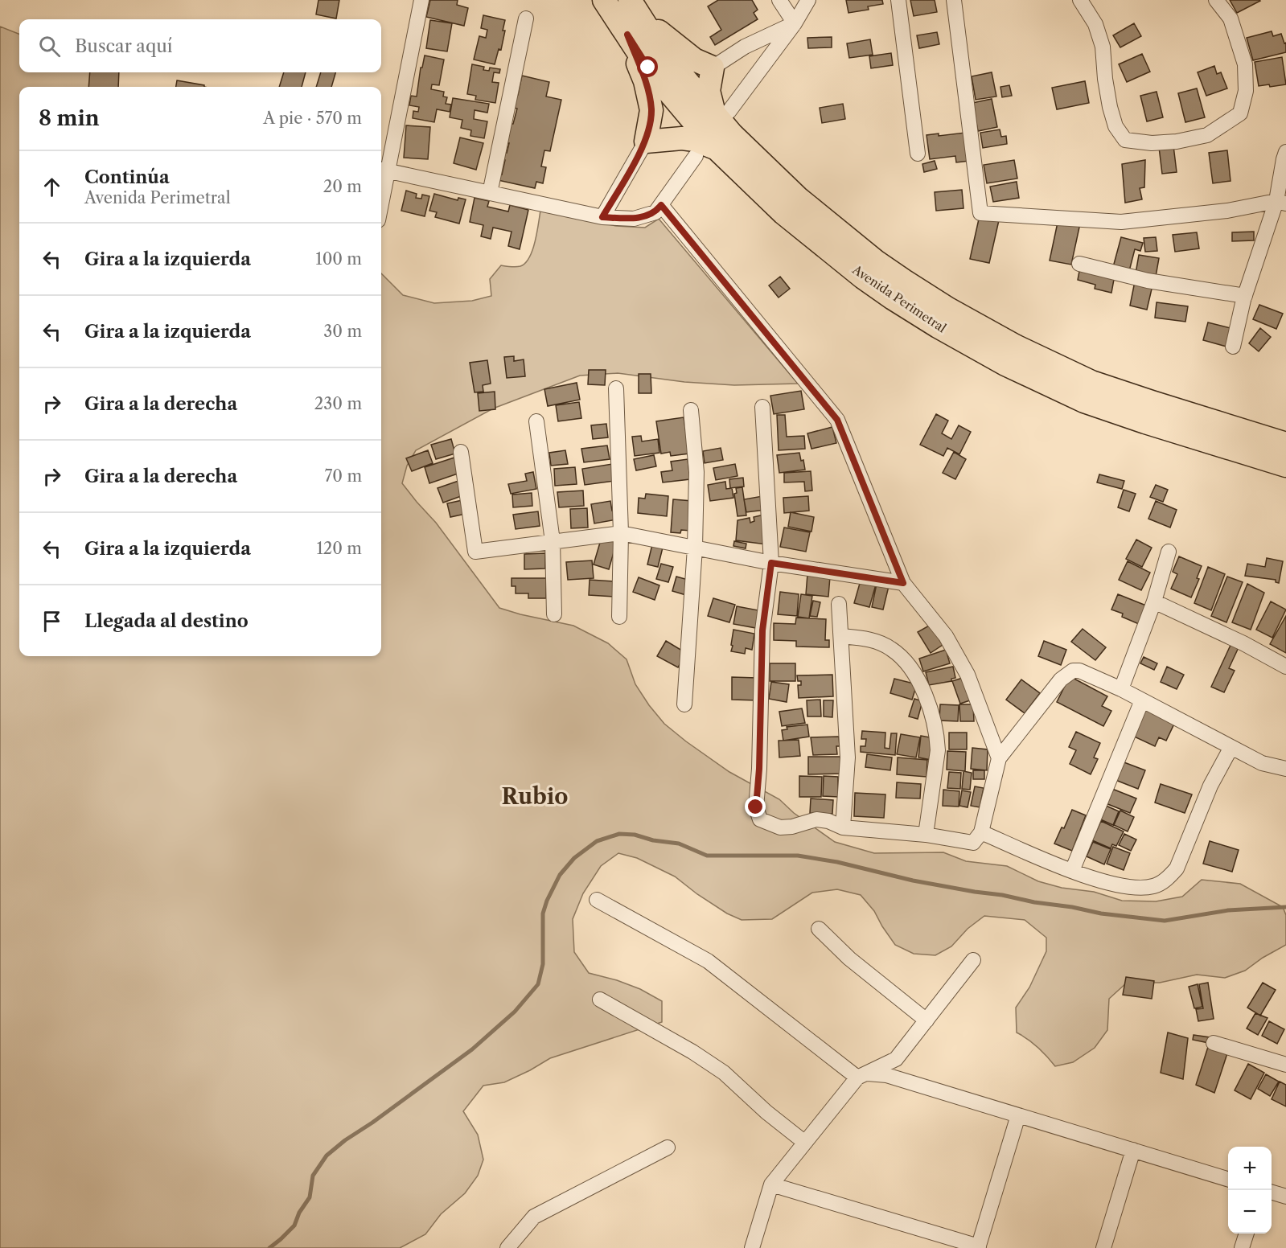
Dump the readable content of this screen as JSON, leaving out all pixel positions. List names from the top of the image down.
{
  "streets": {
    "main road": ["Avenida Perimetral"]
  },
  "districts": ["Rubio"],
  "page": {
    "search": "Buscar aquí",
    "heading": ["8 min", "A pie · 570 m"],
    "list": [
      ["Continúa", "Avenida Perimetral", "20 m"],
      ["Gira a la izquierda", "100 m"],
      ["Gira a la izquierda", "30 m"],
      ["Gira a la derecha", "230 m"],
      ["Gira a la derecha", "70 m"],
      ["Gira a la izquierda", "120 m"],
      "Llegada al destino"
    ],
    "map_buttons": ["+", "−"]
  }
}
